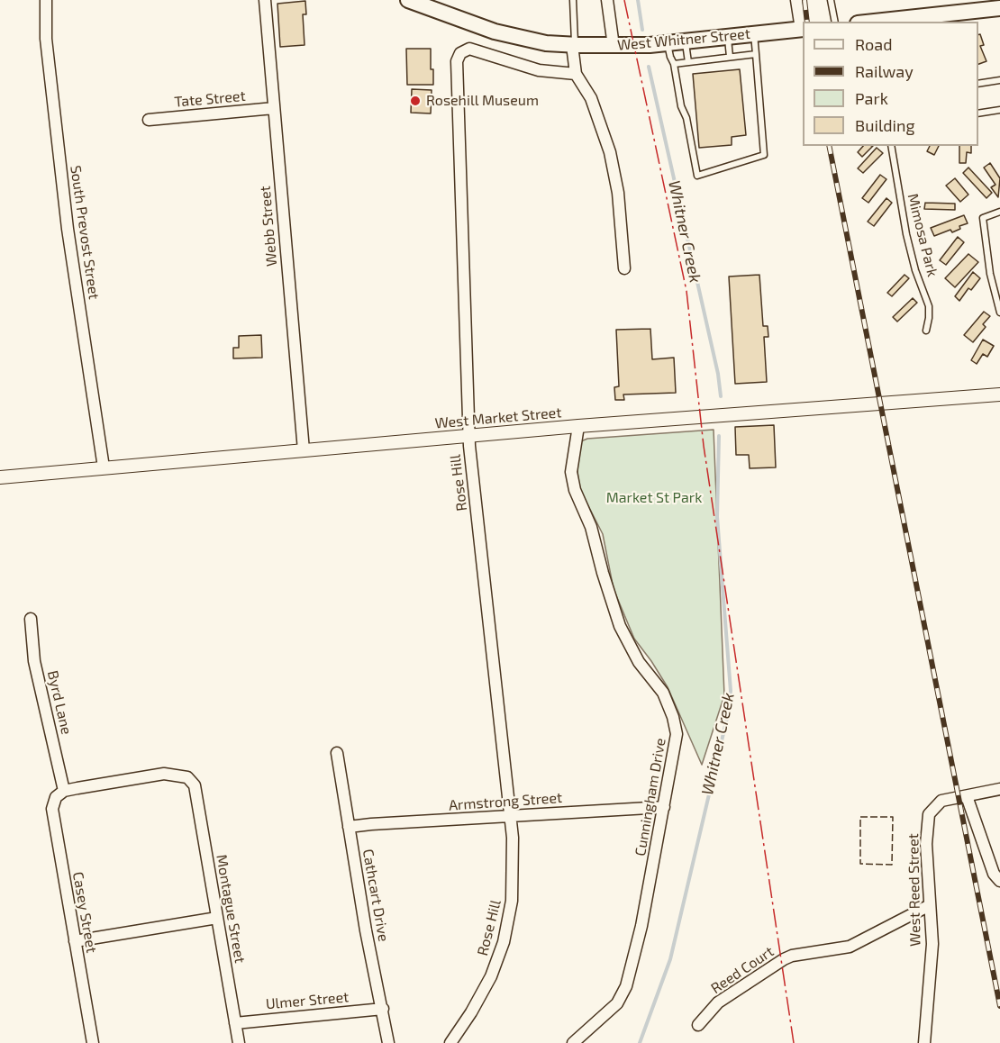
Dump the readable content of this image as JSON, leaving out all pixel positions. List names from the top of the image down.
{
  "streets": {
    "main road": ["West Whitner Street"],
    "street": [
      "Tate Street",
      "Webb Street",
      "South Prevost Street",
      "West Market Street",
      "Rose Hill",
      "Byrd Lane",
      "Cunningham Drive",
      "Armstrong Street",
      "West Reed Street",
      "Cathcart Drive",
      "Montague Street",
      "Casey Street",
      "Reed Court",
      "Ulmer Street"
    ],
    "lane": ["Mimosa Park"]
  },
  "crossings": [
    ["Tate Street", "Webb Street"],
    ["Webb Street", "West Market Street"],
    ["South Prevost Street", "West Market Street"],
    ["West Market Street", "Rose Hill"],
    ["West Market Street", "Cunningham Drive"],
    ["Rose Hill", "Armstrong Street"],
    ["Byrd Lane", "Montague Street"],
    ["Byrd Lane", "Casey Street"],
    ["Cunningham Drive", "Armstrong Street"],
    ["Armstrong Street", "Cathcart Drive"],
    ["West Reed Street", "Reed Court"],
    ["Cathcart Drive", "Ulmer Street"],
    ["Montague Street", "Casey Street"],
    ["Montague Street", "Ulmer Street"]
  ],
  "water": ["Whitner Creek"],
  "parks": ["Market St Park"],
  "places": ["Rosehill Museum"],
  "legend": [
    "Road",
    "Railway",
    "Park",
    "Building"
  ]
}
